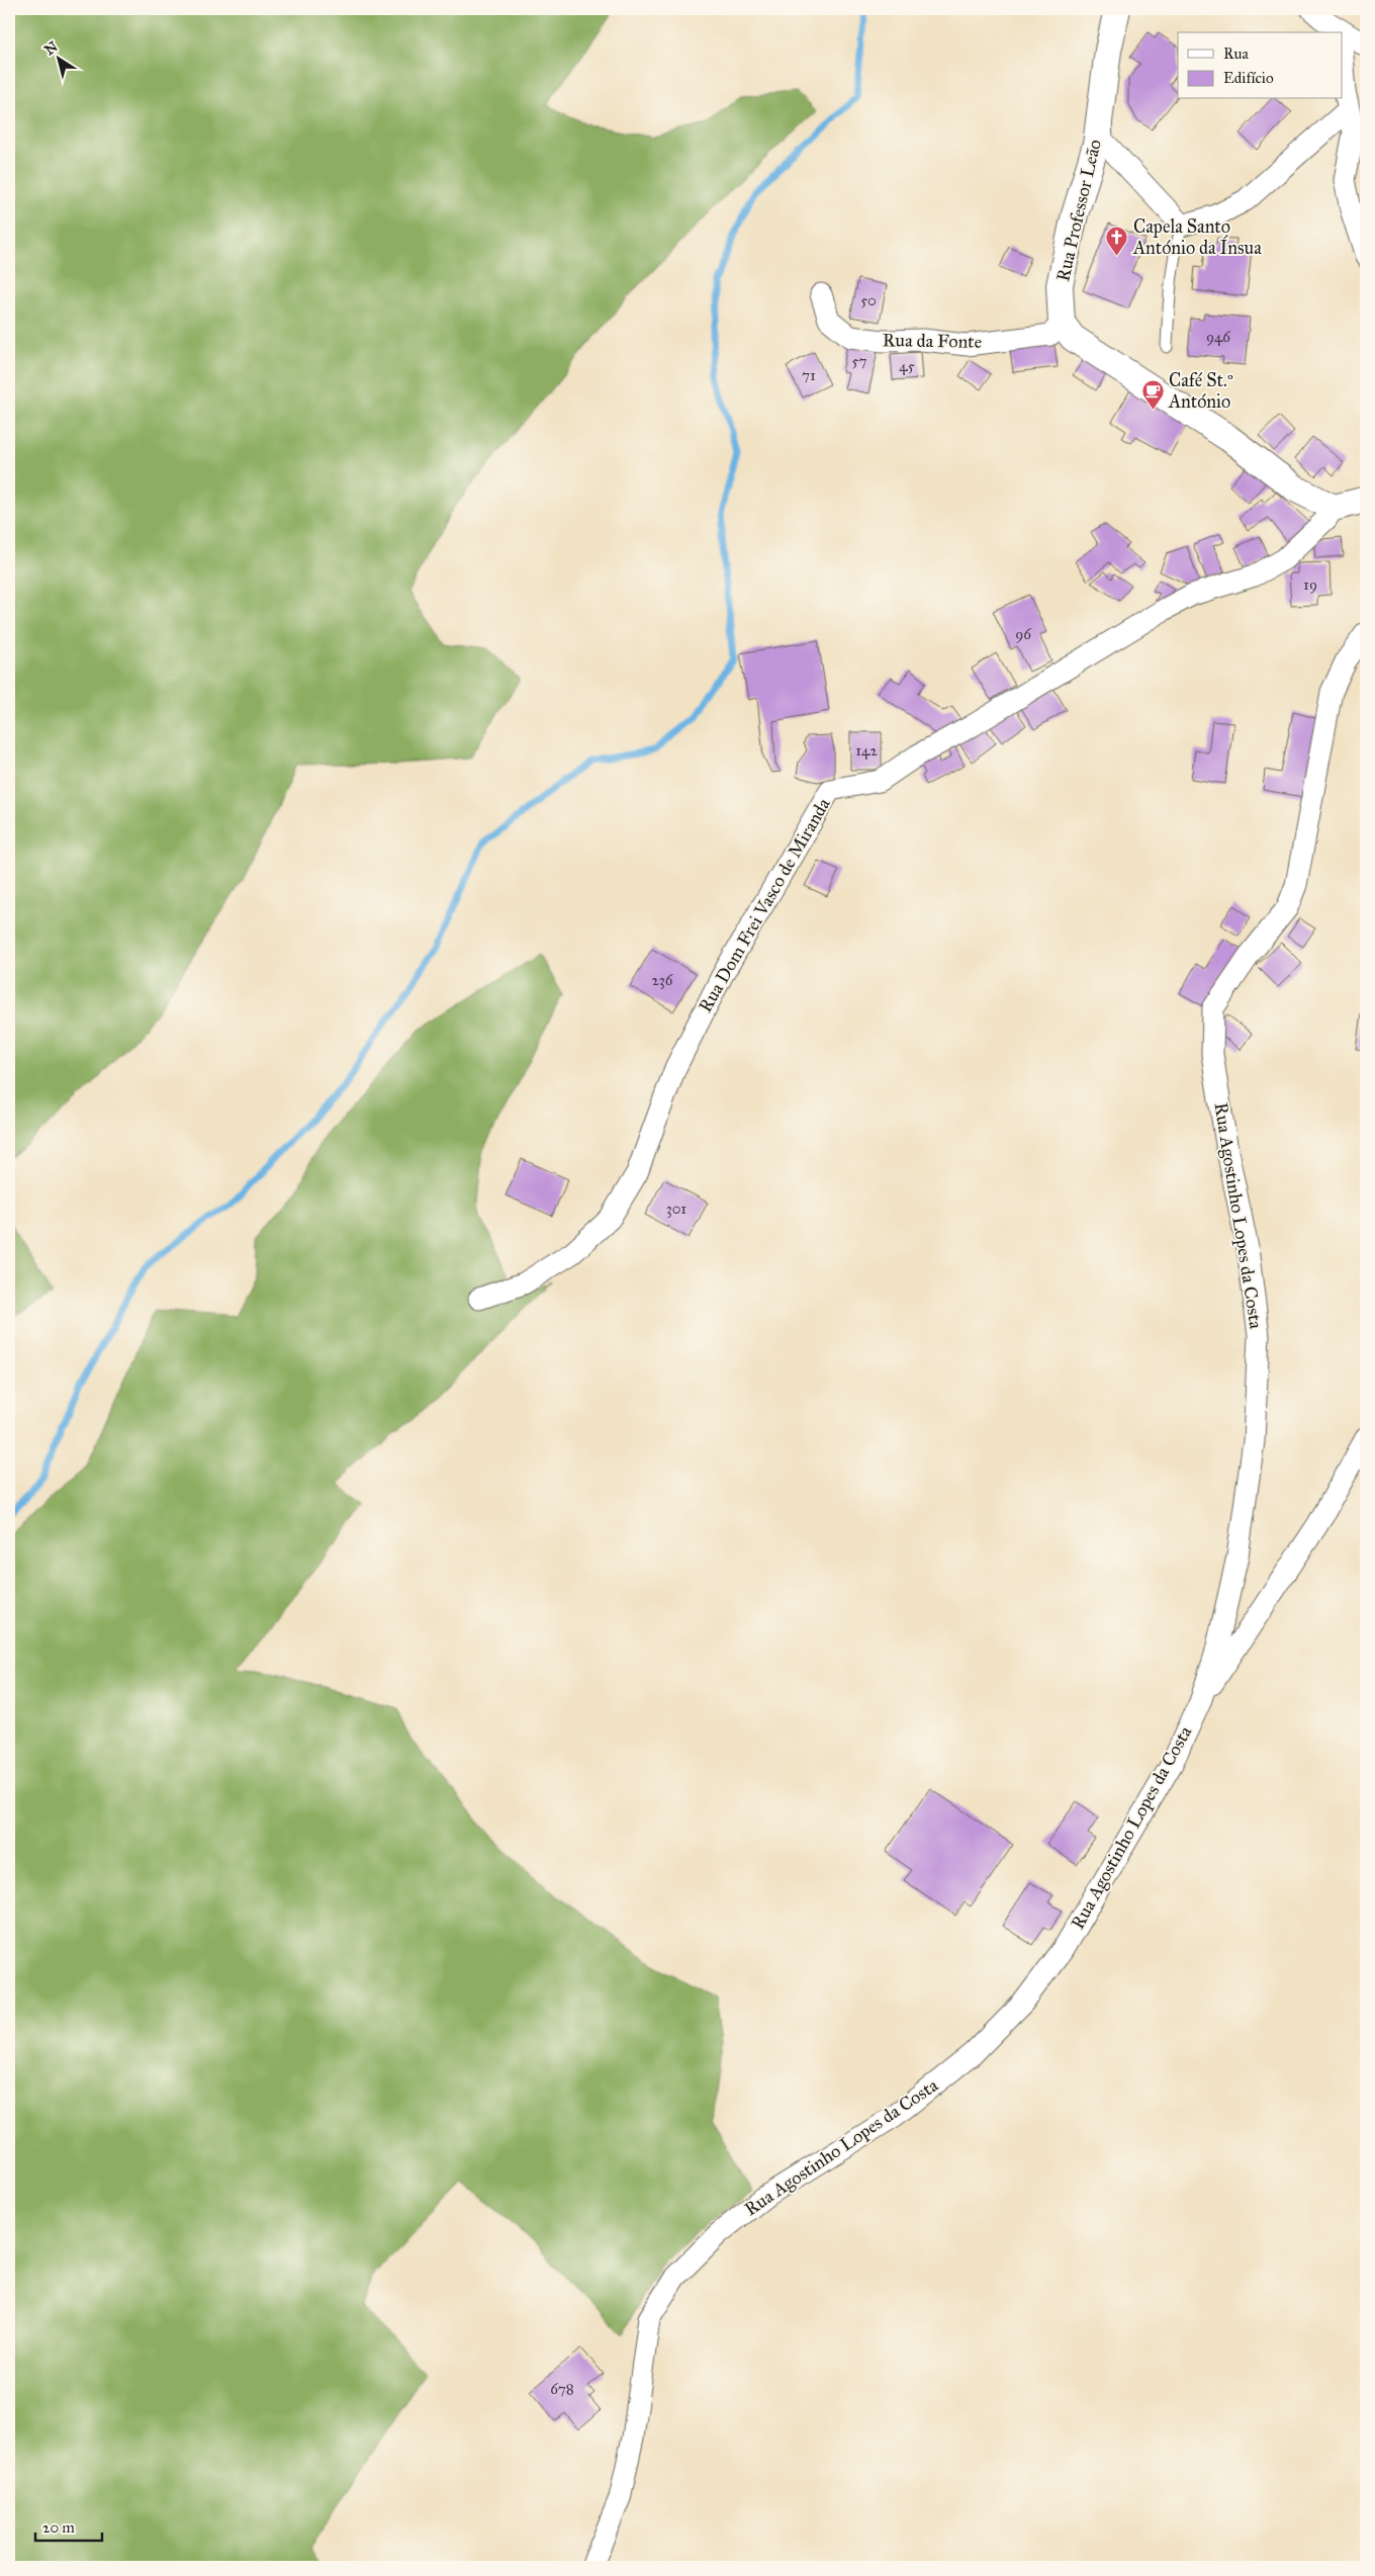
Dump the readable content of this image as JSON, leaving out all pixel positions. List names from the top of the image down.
{
  "streets": {
    "street": [
      "Rua Professor Leão",
      "Rua da Fonte",
      "Rua Dom Frei Vasco de Miranda",
      "Rua Agostinho Lopes da Costa"
    ]
  },
  "crossings": [
    ["Rua Professor Leão", "Rua da Fonte"]
  ],
  "places": {
    "church": ["Capela Santo António da Ínsua"],
    "cafe": ["Café St.º António"]
  },
  "house_numbers": [
    "50",
    "946",
    "57",
    "45",
    "71",
    "19",
    "96",
    "142",
    "236",
    "301",
    "678"
  ],
  "legend": ["Rua", "Edifício"],
  "scale_bar": "20 m",
  "north": "top left"
}
